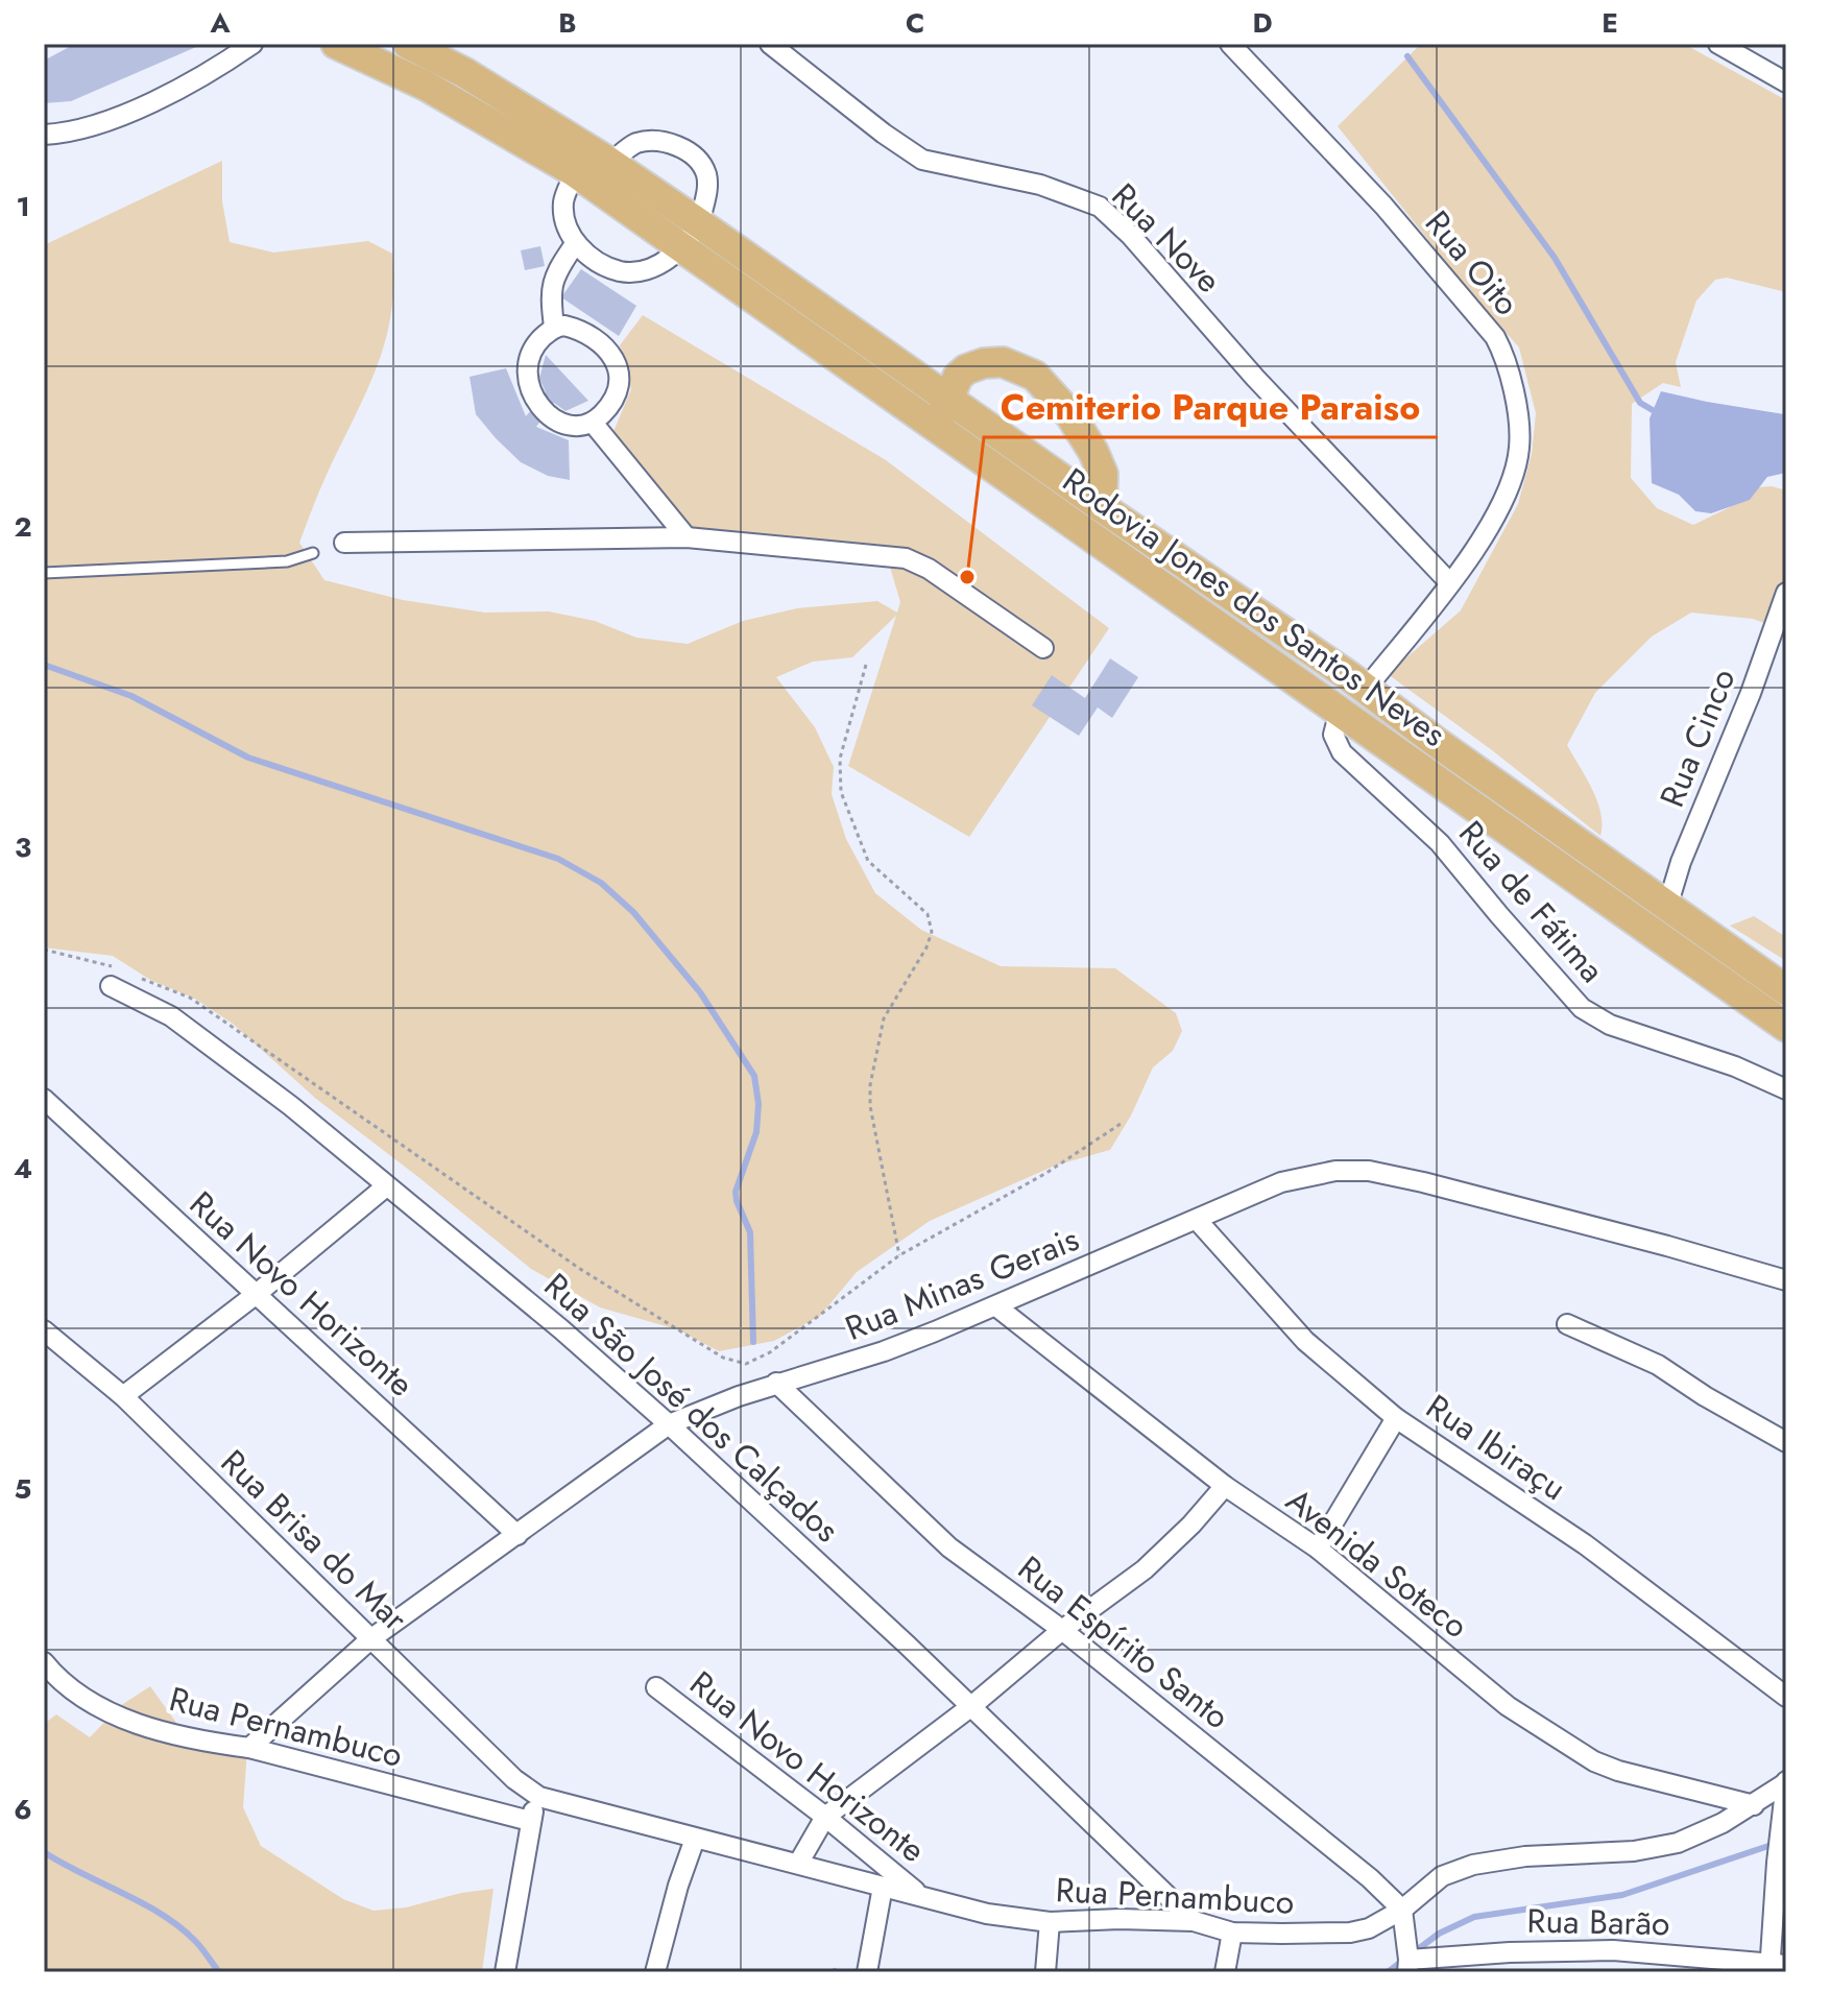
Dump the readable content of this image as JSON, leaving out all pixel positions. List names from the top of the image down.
{
  "streets": {
    "main road": ["Rodovia Jones dos Santos Neves"],
    "street": [
      "Rua Nove",
      "Rua Oito",
      "Rua Cinco",
      "Rua de Fátima",
      "Rua Minas Gerais",
      "Rua Novo Horizonte",
      "Rua São José dos Calçados",
      "Rua Ibiraçu",
      "Rua Brisa do Mar",
      "Avenida Soteco",
      "Rua Espírito Santo",
      "Rua Pernambuco",
      "Rua Barão"
    ]
  },
  "crossings": [
    ["Rua Nove", "Rua Oito"],
    ["Rua Oito", "Rodovia Jones dos Santos Neves"],
    ["Rodovia Jones dos Santos Neves", "Rua Cinco"],
    ["Rodovia Jones dos Santos Neves", "Rua de Fátima"],
    ["Rua Minas Gerais", "Rua Novo Horizonte"],
    ["Rua Minas Gerais", "Rua São José dos Calçados"],
    ["Rua Minas Gerais", "Rua Ibiraçu"],
    ["Rua Minas Gerais", "Rua Brisa do Mar"],
    ["Rua Minas Gerais", "Avenida Soteco"],
    ["Rua Minas Gerais", "Rua Espírito Santo"],
    ["Rua Minas Gerais", "Rua Pernambuco"],
    ["Rua Novo Horizonte", "Rua Pernambuco"],
    ["Rua São José dos Calçados", "Rua Pernambuco"],
    ["Rua Brisa do Mar", "Rua Pernambuco"],
    ["Avenida Soteco", "Rua Pernambuco"],
    ["Rua Espírito Santo", "Rua Pernambuco"],
    ["Rua Pernambuco", "Rua Barão"]
  ],
  "places": ["Cemiterio Parque Paraiso"],
  "grid": {
    "columns": [
      "A",
      "B",
      "C",
      "D",
      "E"
    ],
    "rows": [
      "1",
      "2",
      "3",
      "4",
      "5",
      "6"
    ]
  }
}
